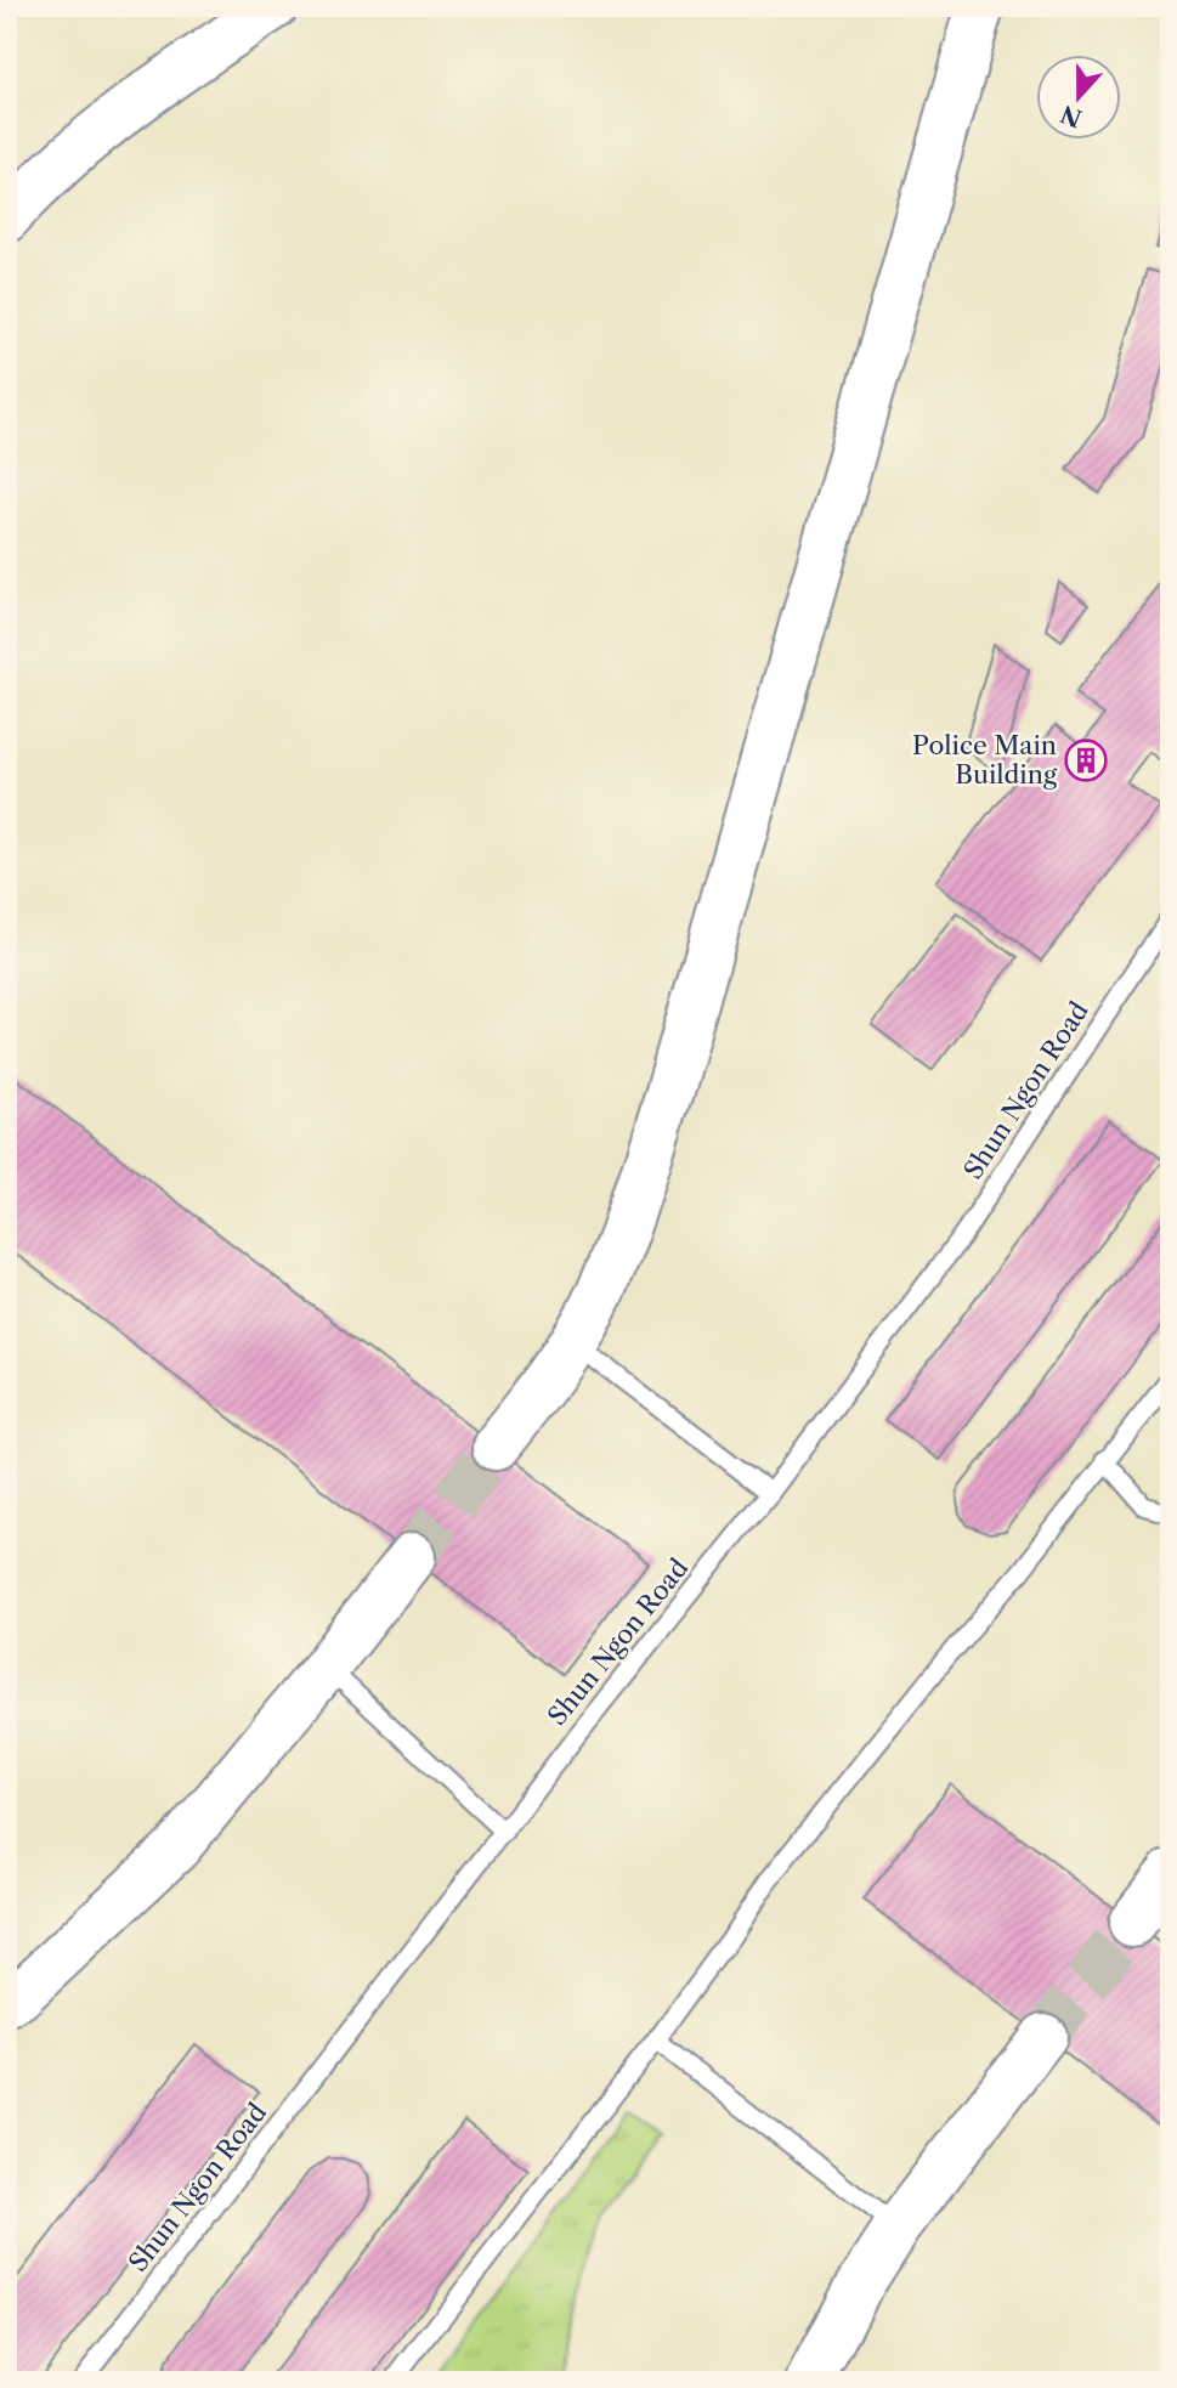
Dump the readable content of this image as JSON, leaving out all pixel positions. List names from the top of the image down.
{
  "streets": {
    "lane": ["Shun Ngon Road"]
  },
  "places": {
    "building": ["Police Main Building"]
  },
  "north": "bottom"
}
